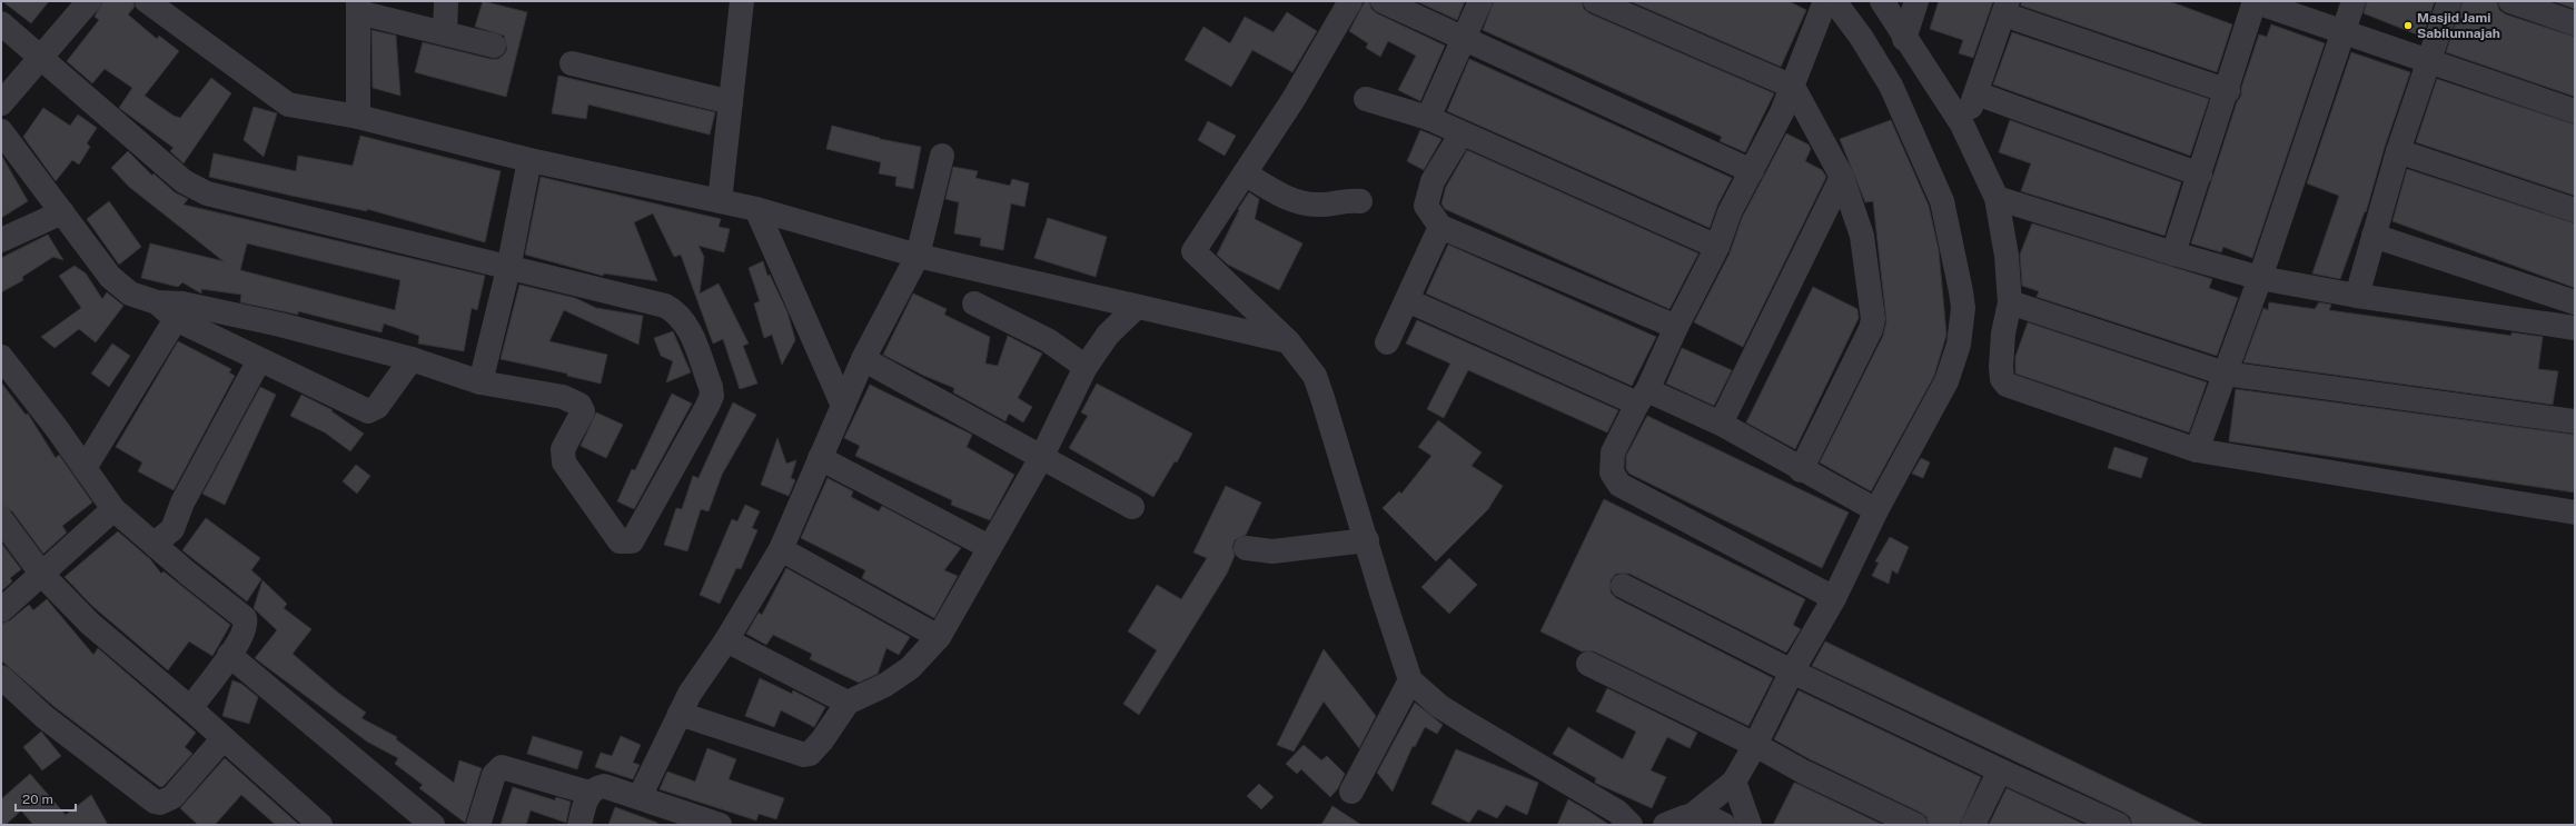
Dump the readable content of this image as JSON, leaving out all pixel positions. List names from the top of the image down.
{
  "places": ["Masjid Jami Sabilunnajah"],
  "scale_bar": "20 m"
}
